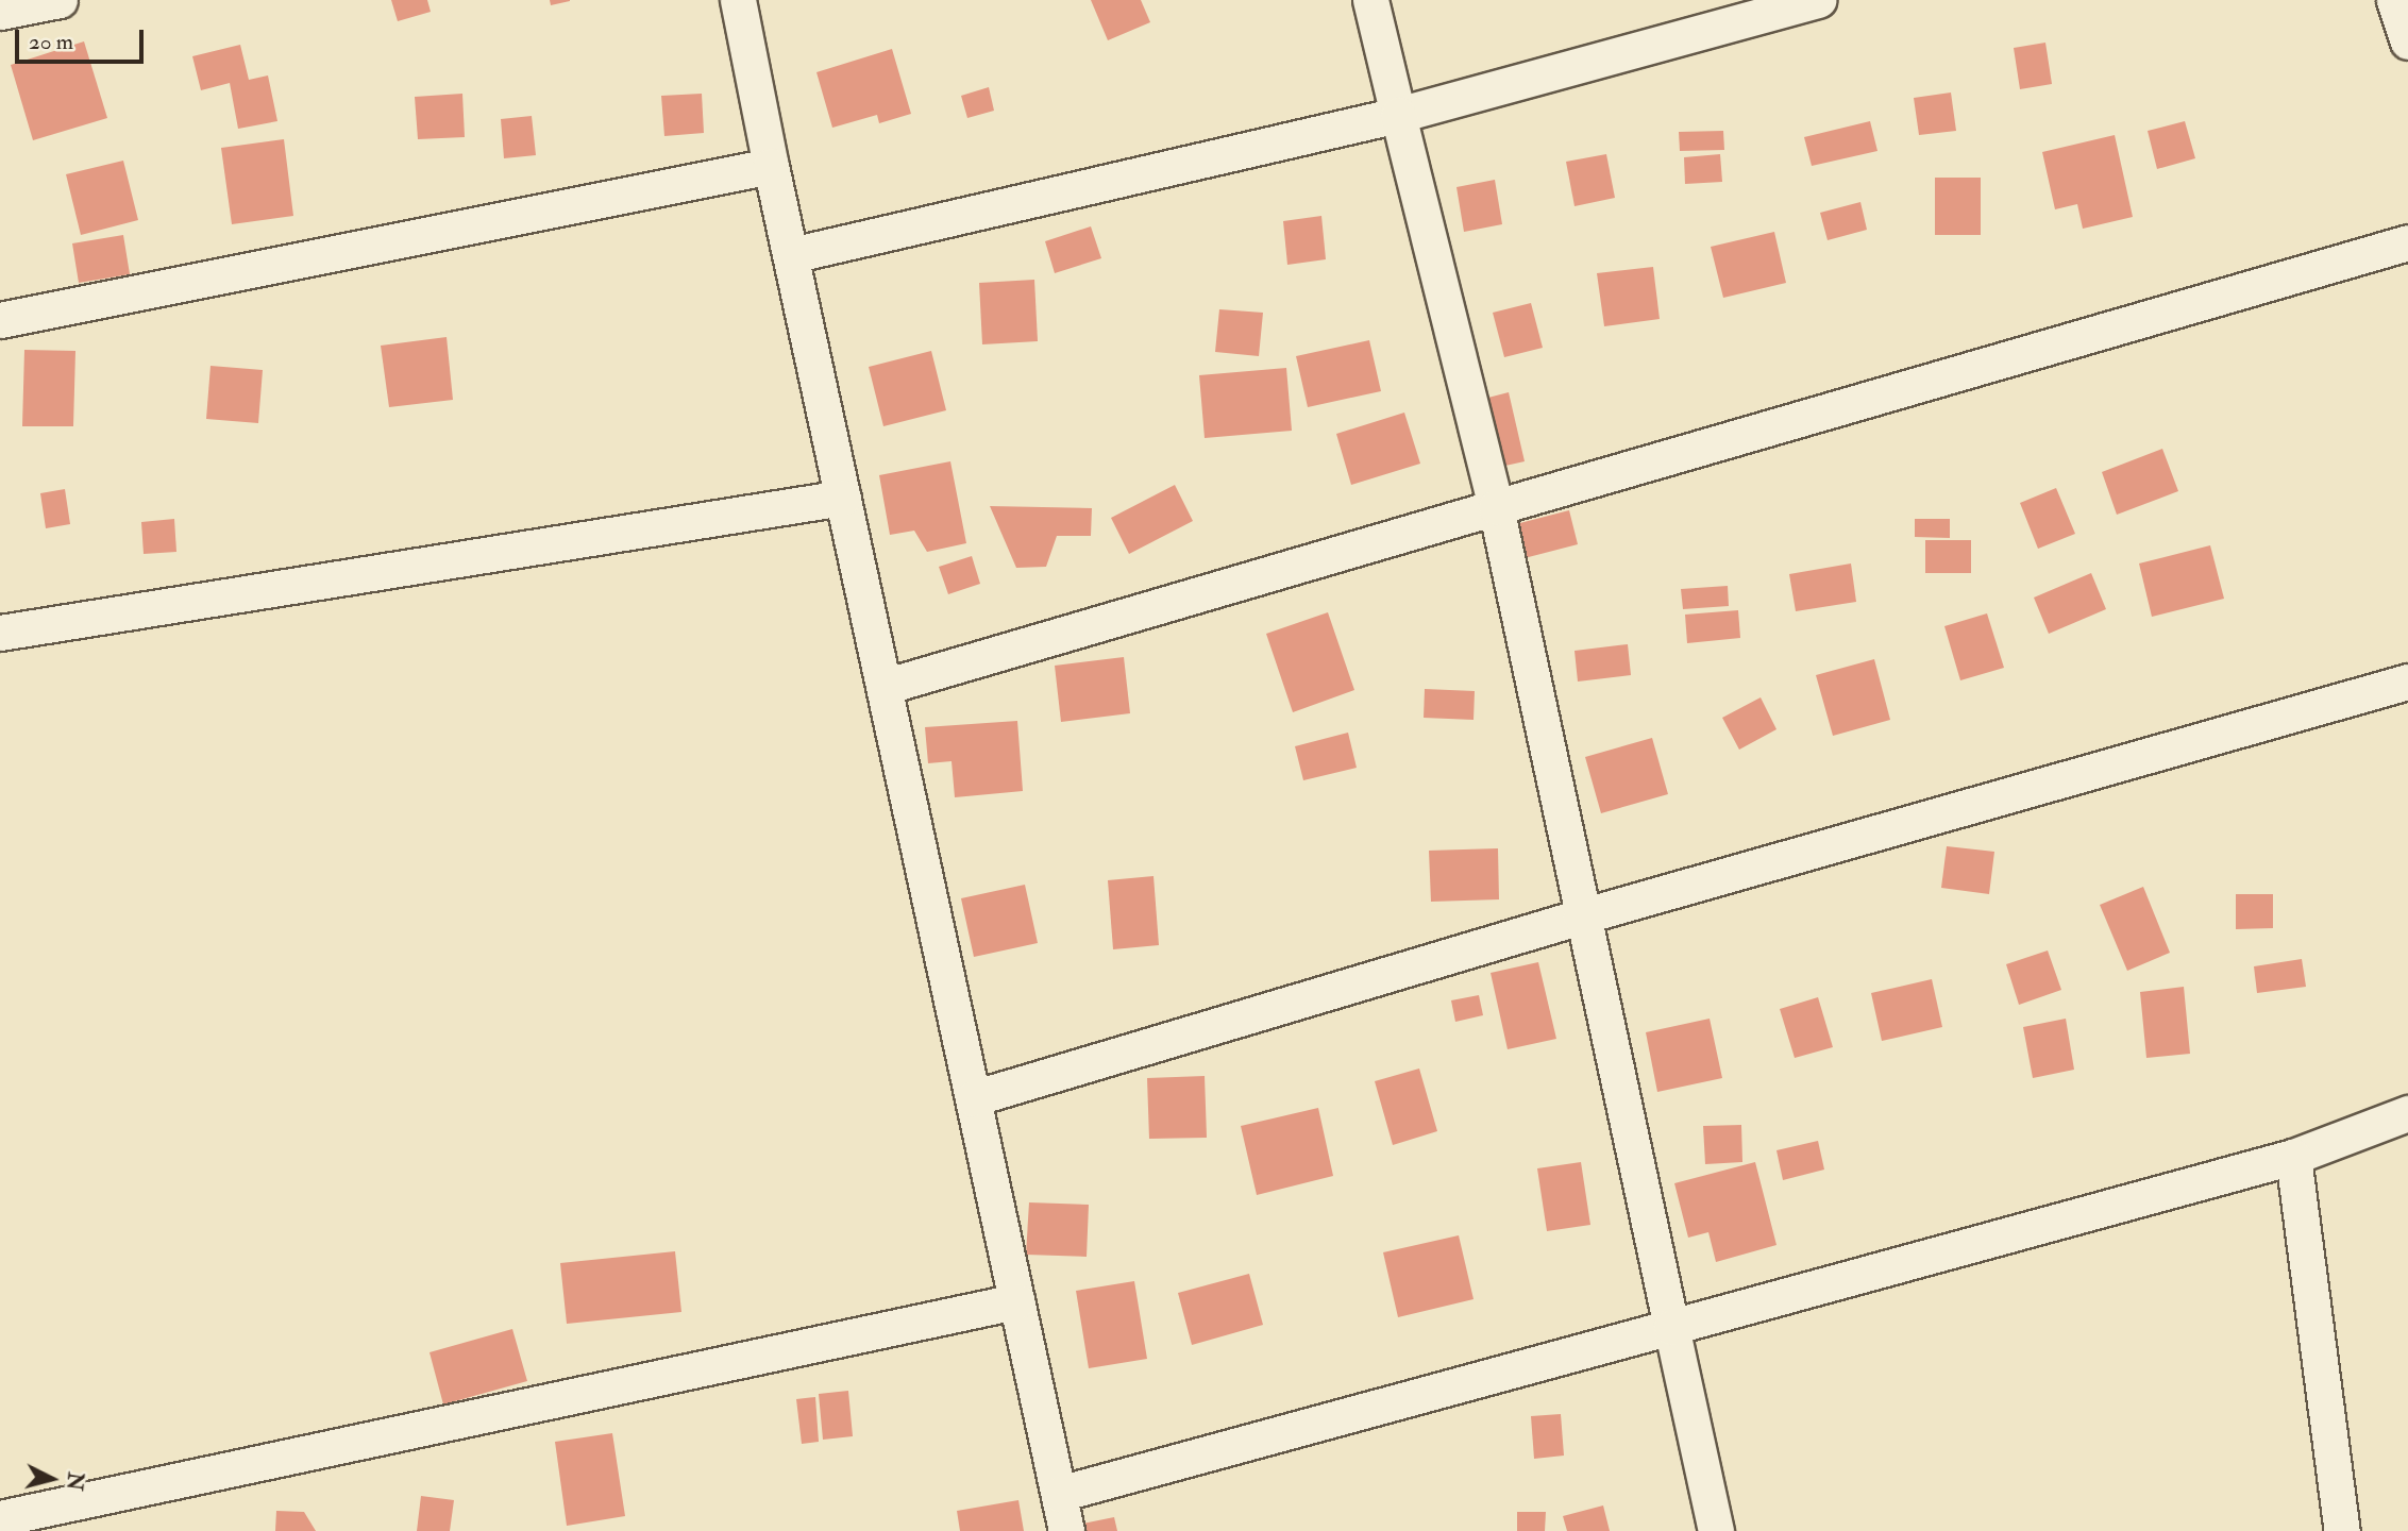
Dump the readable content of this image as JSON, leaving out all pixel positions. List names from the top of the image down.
{
  "scale_bar": "20 m",
  "north": "right"
}
